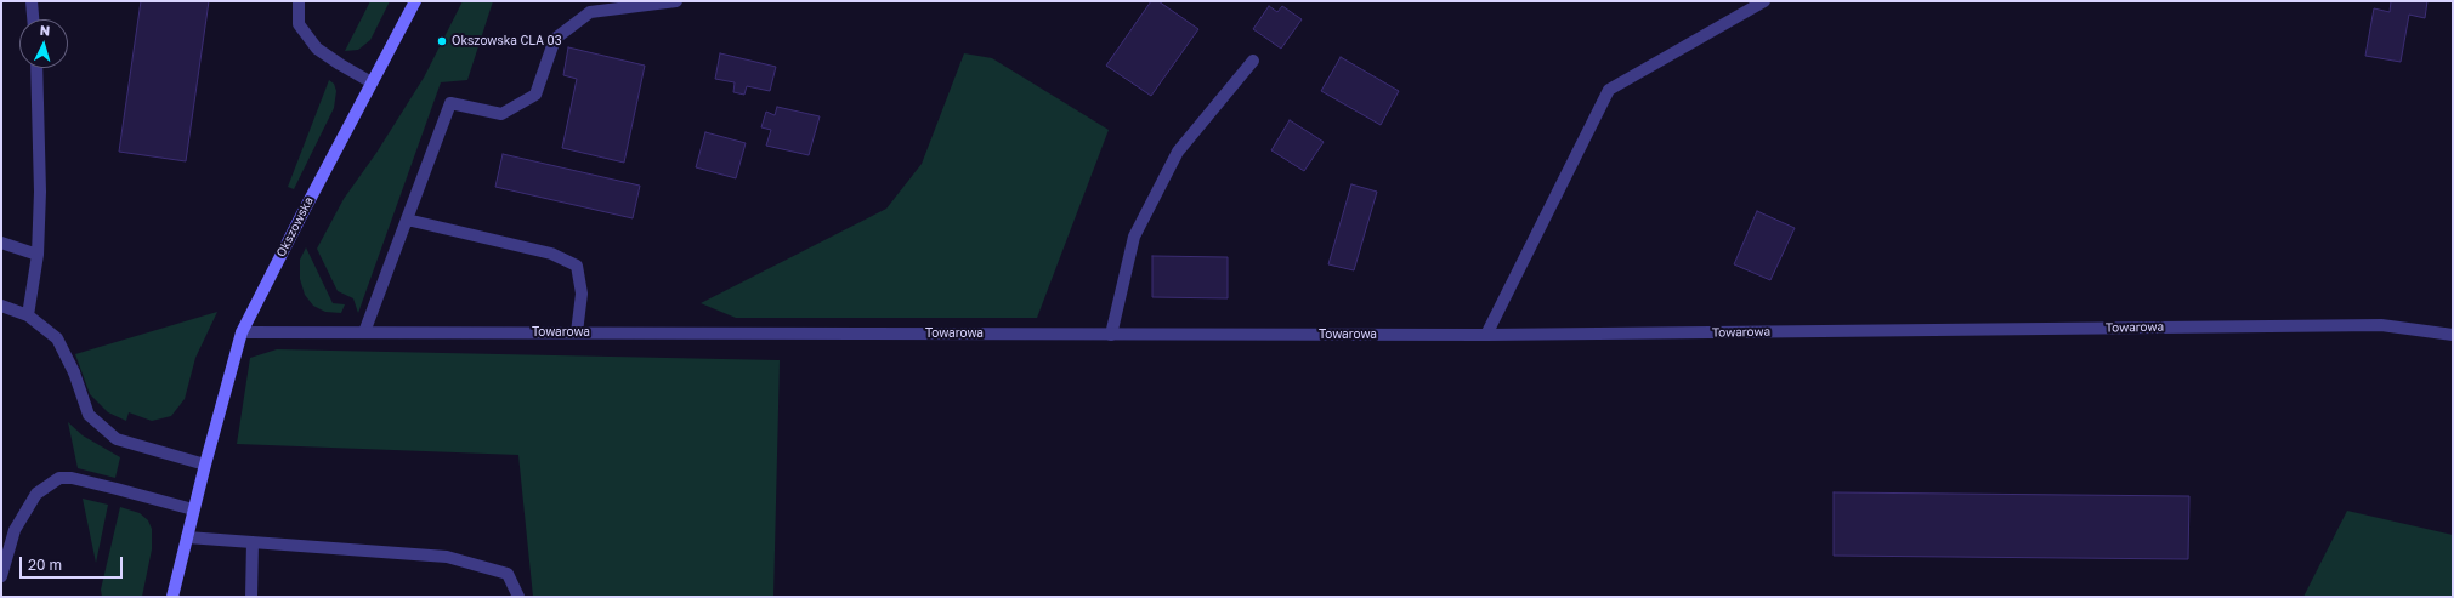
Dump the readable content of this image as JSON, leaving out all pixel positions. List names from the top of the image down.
{
  "streets": {
    "main road": ["Okszowska"],
    "street": ["Towarowa"]
  },
  "crossings": [
    ["Okszowska", "Towarowa"]
  ],
  "places": ["Okszowska CLA 03"],
  "scale_bar": "20 m",
  "north": "top"
}
